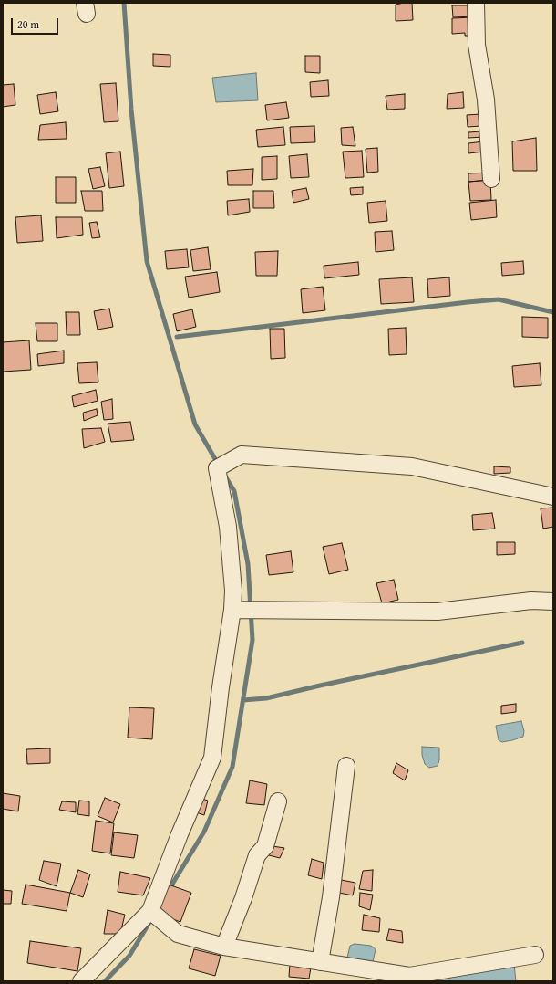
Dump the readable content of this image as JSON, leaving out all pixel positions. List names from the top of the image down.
{
  "scale_bar": "20 m"
}
